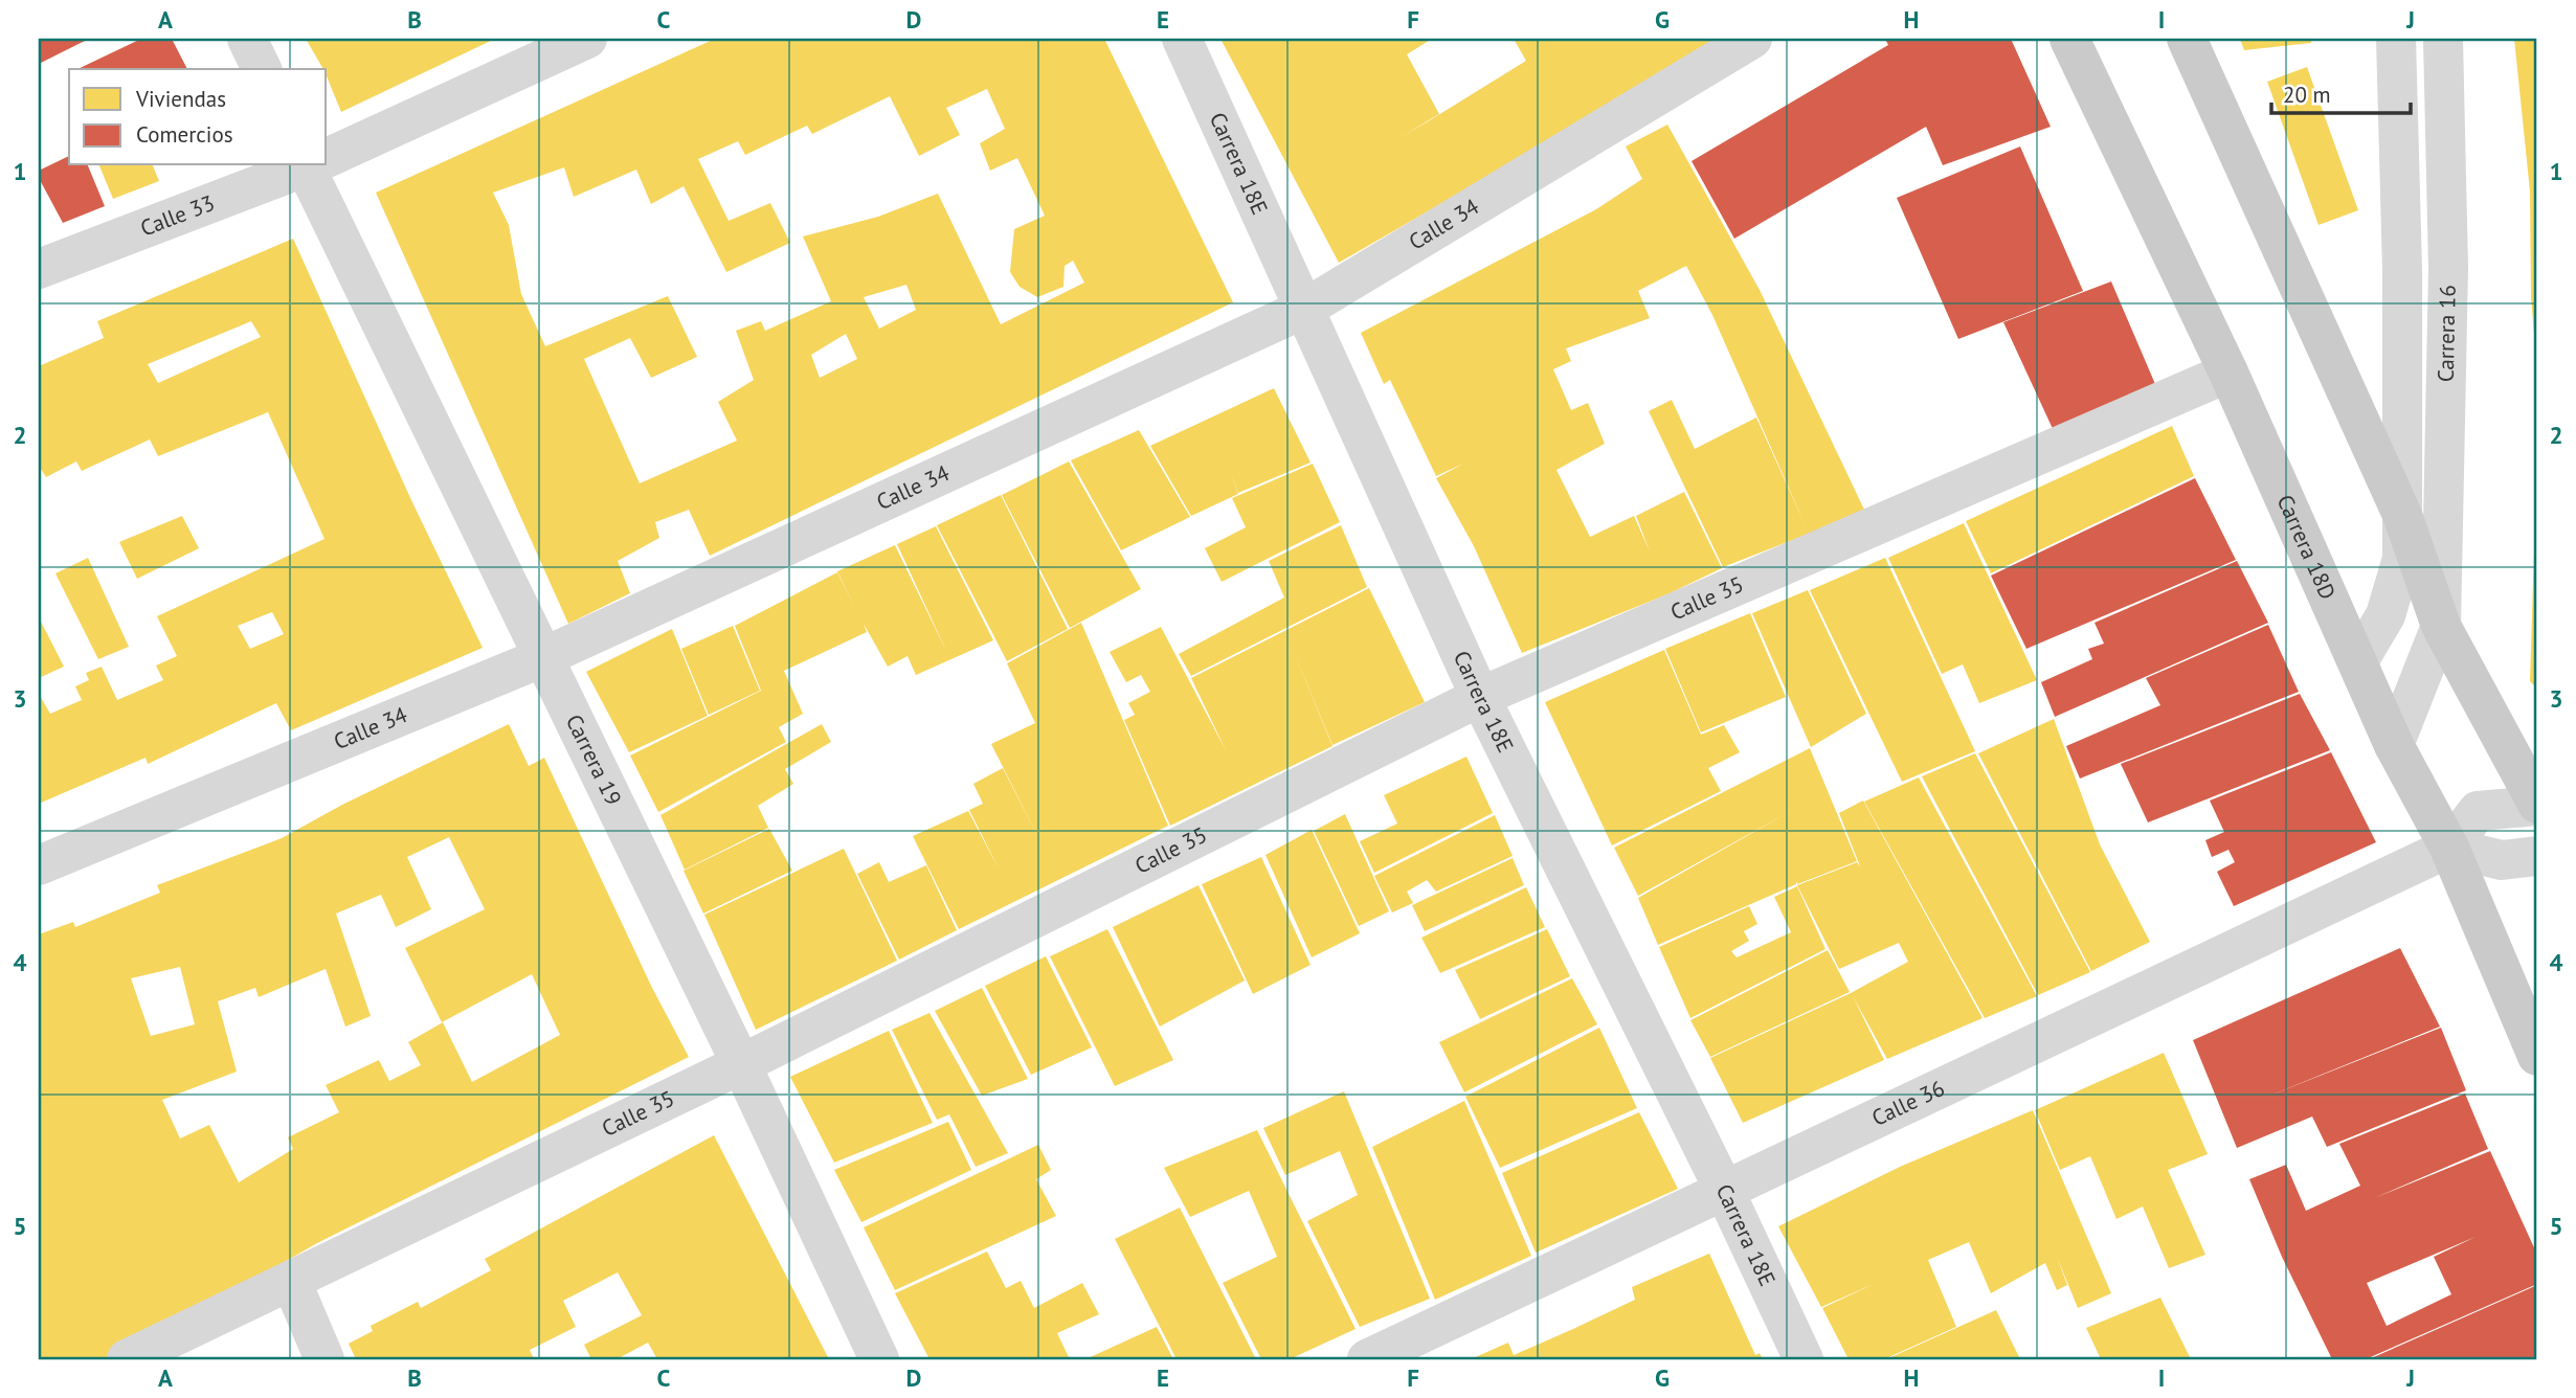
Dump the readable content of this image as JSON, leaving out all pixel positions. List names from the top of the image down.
{
  "streets": {
    "main road": ["Carrera 18D"],
    "street": [
      "Carrera 18E",
      "Calle 33",
      "Calle 34",
      "Carrera 16",
      "Calle 35",
      "Carrera 19",
      "Calle 36"
    ]
  },
  "crossings": [
    ["Carrera 18E", "Calle 34"],
    ["Carrera 18E", "Calle 35"],
    ["Carrera 18E", "Calle 36"],
    ["Calle 34", "Carrera 19"],
    ["Carrera 18D", "Calle 35"],
    ["Carrera 18D", "Calle 36"],
    ["Calle 35", "Carrera 19"]
  ],
  "legend": ["Viviendas", "Comercios"],
  "scale_bar": "20 m",
  "grid": {
    "columns": [
      "A",
      "B",
      "C",
      "D",
      "E",
      "F",
      "G",
      "H",
      "I",
      "J"
    ],
    "rows": [
      "1",
      "2",
      "3",
      "4",
      "5"
    ]
  }
}
